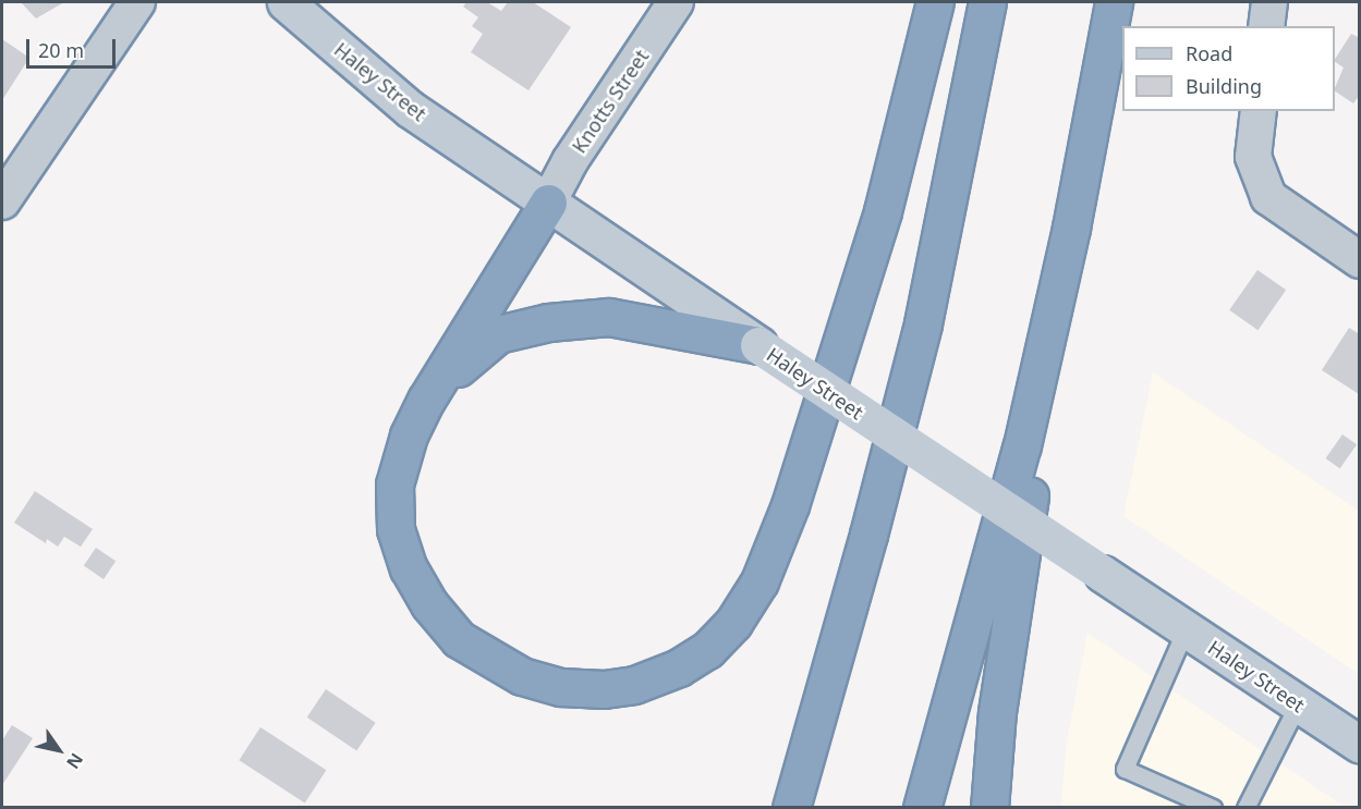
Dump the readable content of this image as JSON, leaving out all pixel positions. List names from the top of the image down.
{
  "streets": {
    "main road": ["Haley Street"],
    "street": ["Knotts Street"]
  },
  "crossings": [
    ["Haley Street", "Knotts Street"]
  ],
  "legend": ["Road", "Building"],
  "scale_bar": "20 m",
  "north": "bottom right"
}
